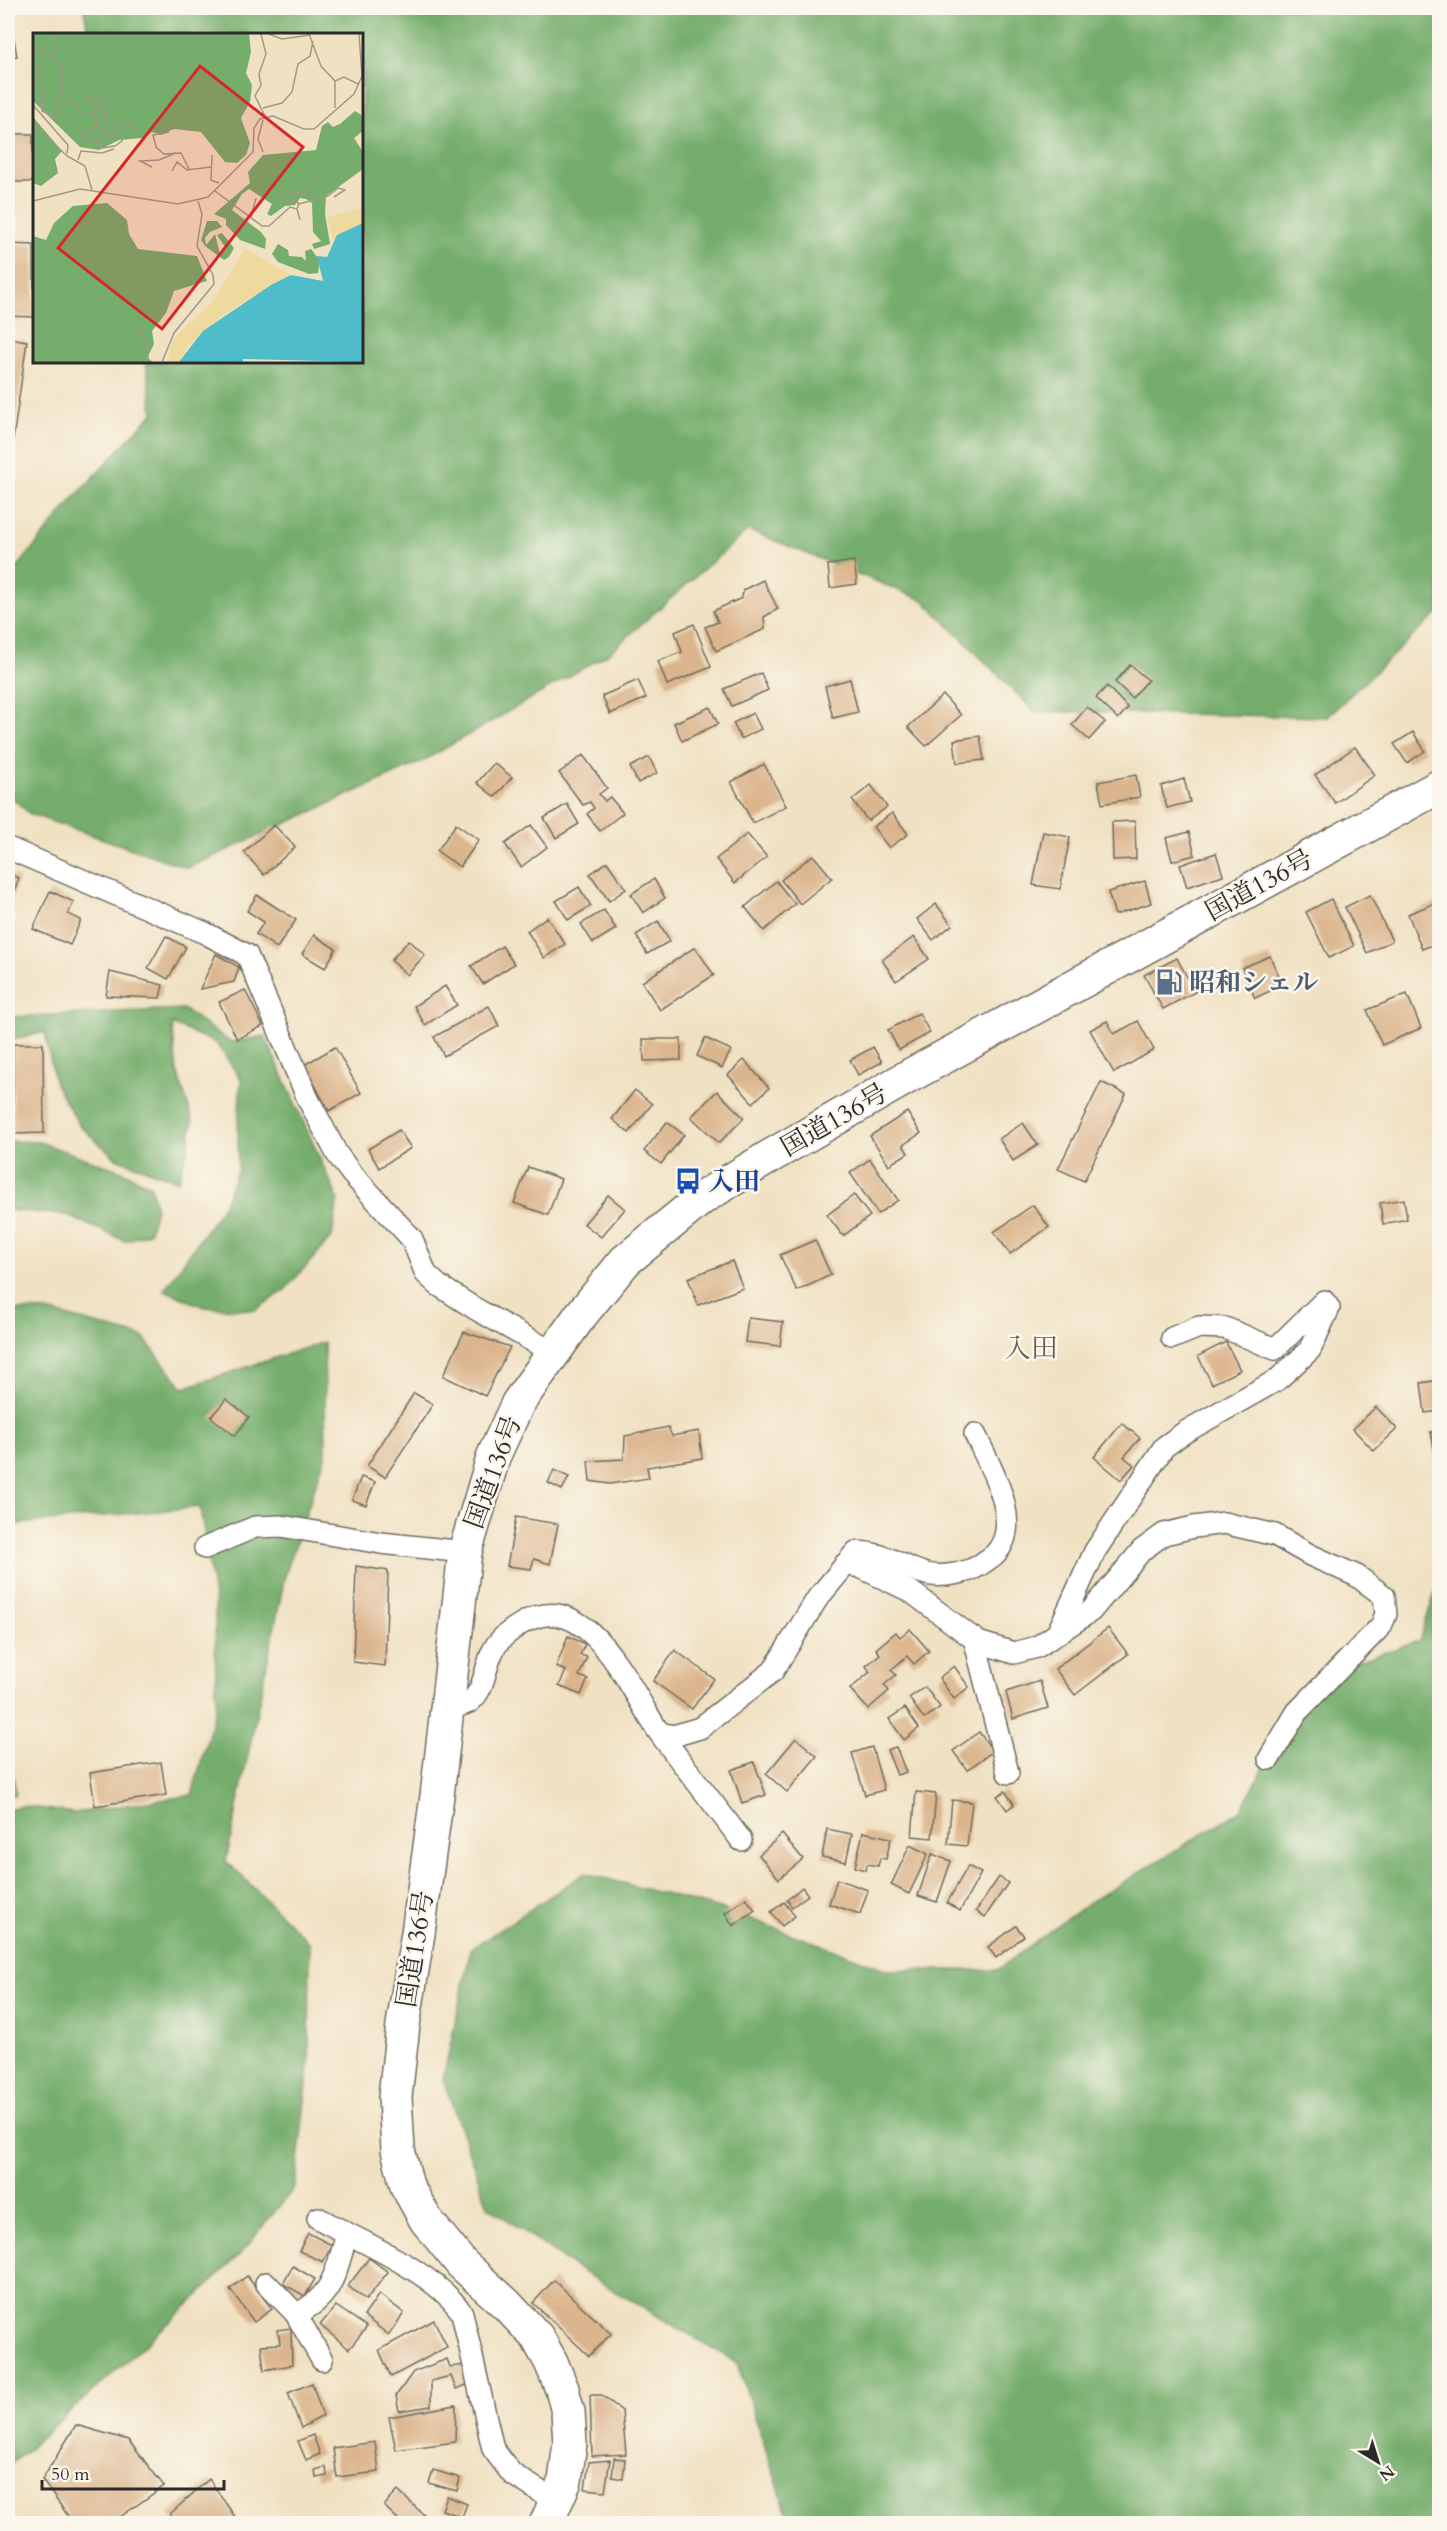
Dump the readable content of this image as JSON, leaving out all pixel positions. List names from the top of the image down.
{
  "streets": {
    "highway": ["国道136号"]
  },
  "districts": ["入田"],
  "places": {
    "fuel station": ["昭和シェル"],
    "bus stop": ["入田"]
  },
  "scale_bar": "50 m",
  "north": "bottom right"
}
